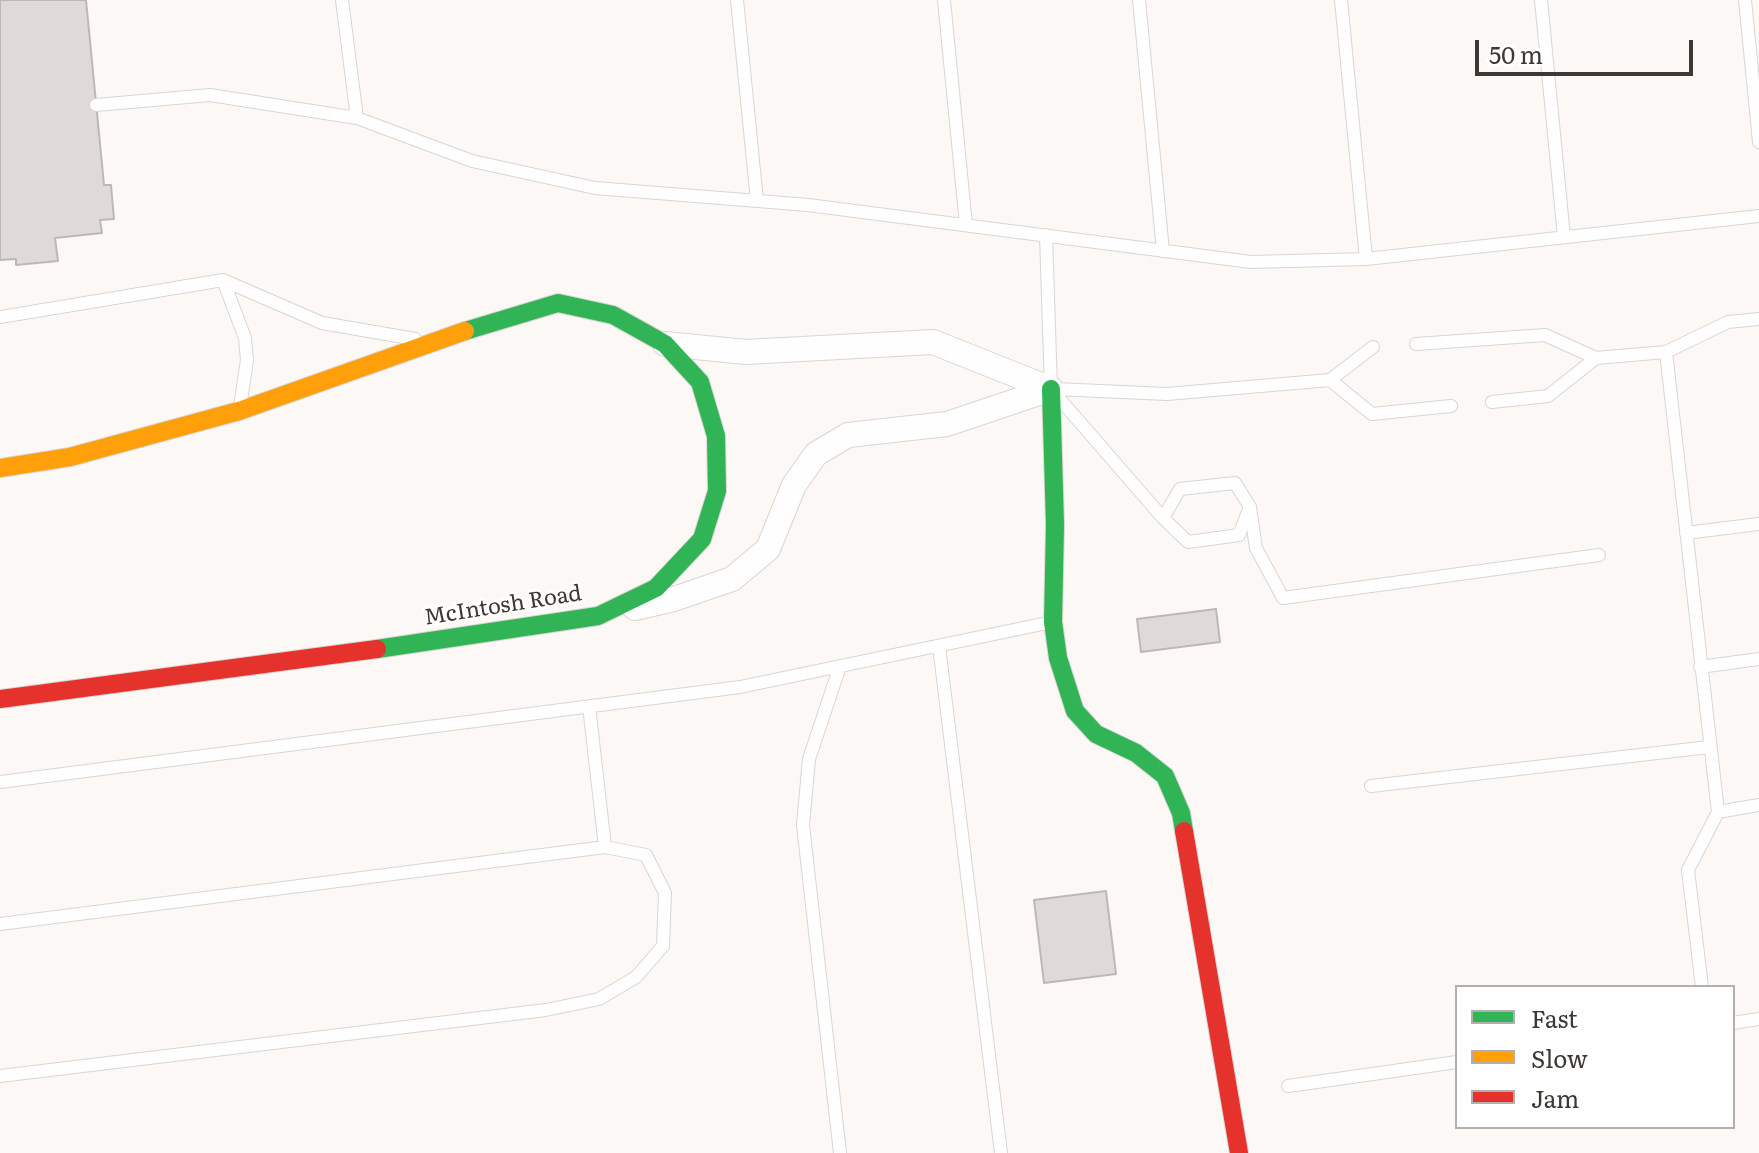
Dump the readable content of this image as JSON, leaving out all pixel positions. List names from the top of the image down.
{
  "streets": {
    "street": ["McIntosh Road"]
  },
  "legend": ["Fast", "Slow", "Jam"],
  "scale_bar": "50 m"
}
